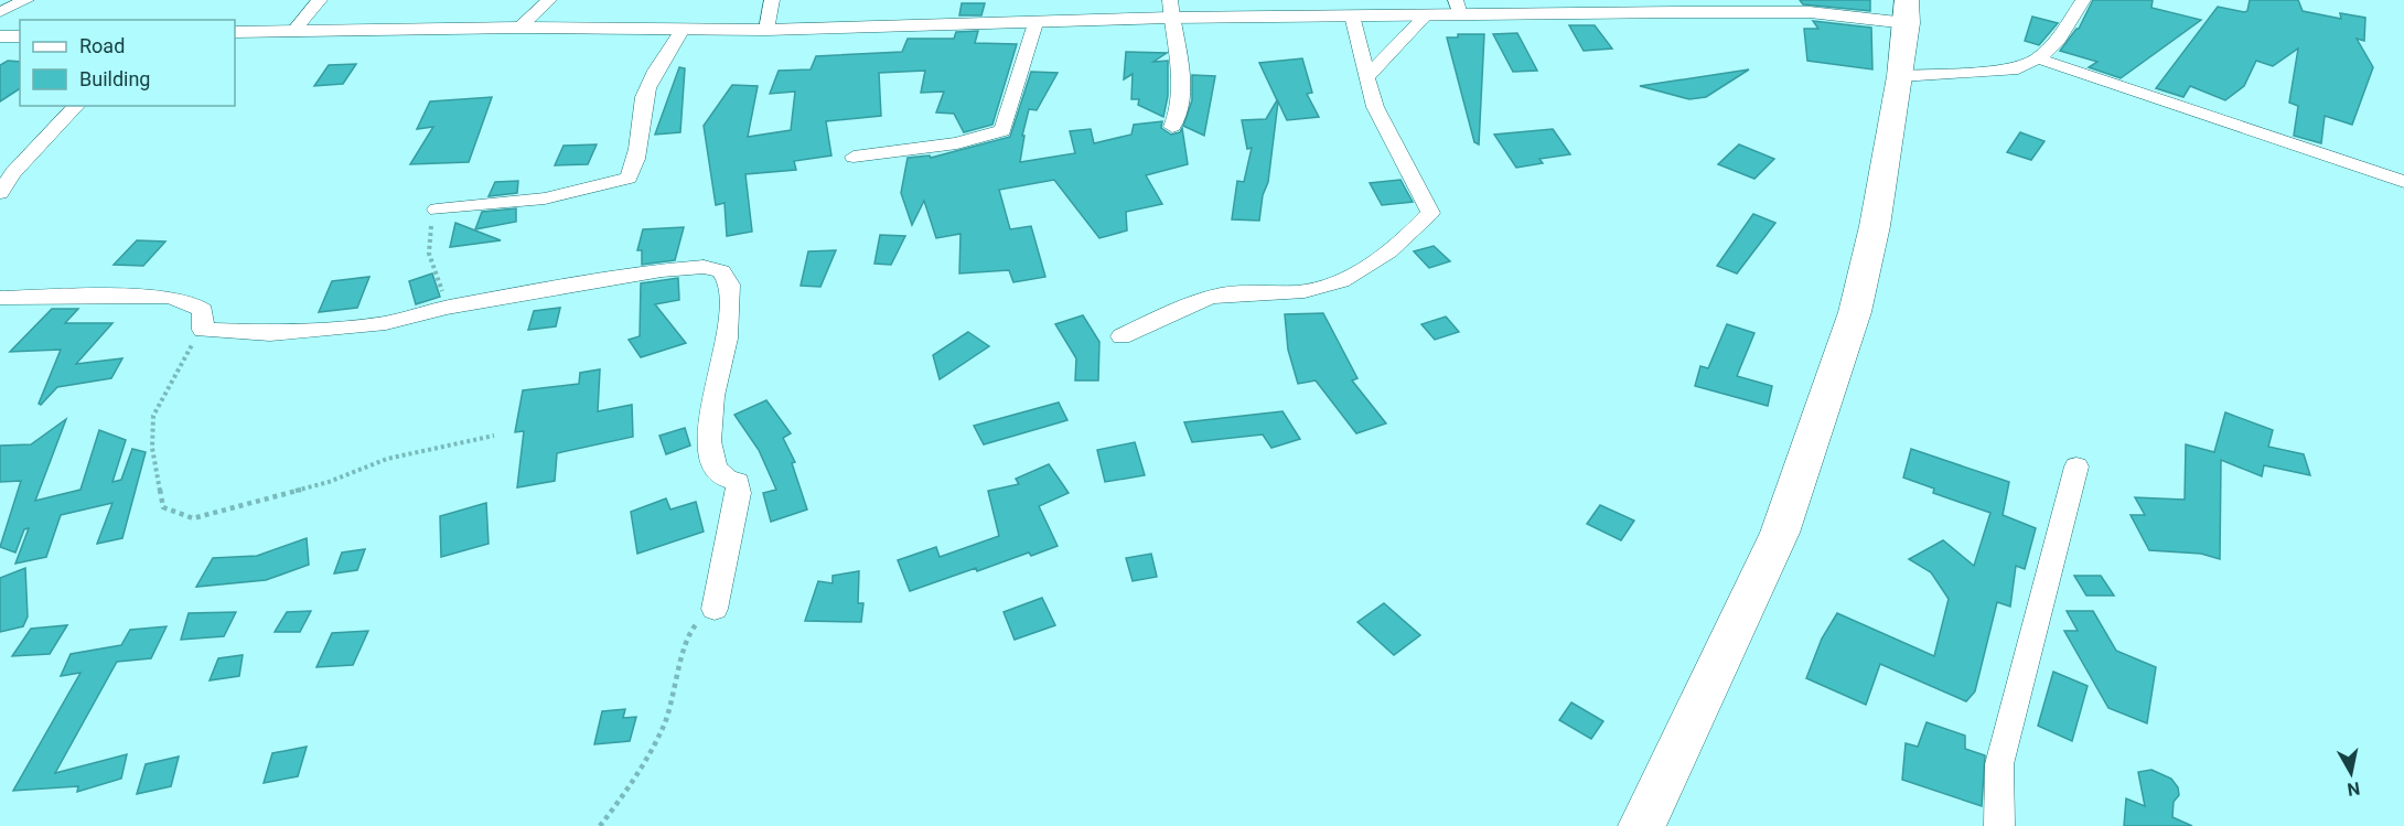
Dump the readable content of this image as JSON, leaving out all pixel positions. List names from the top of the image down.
{
  "legend": ["Road", "Building"],
  "north": "bottom"
}
